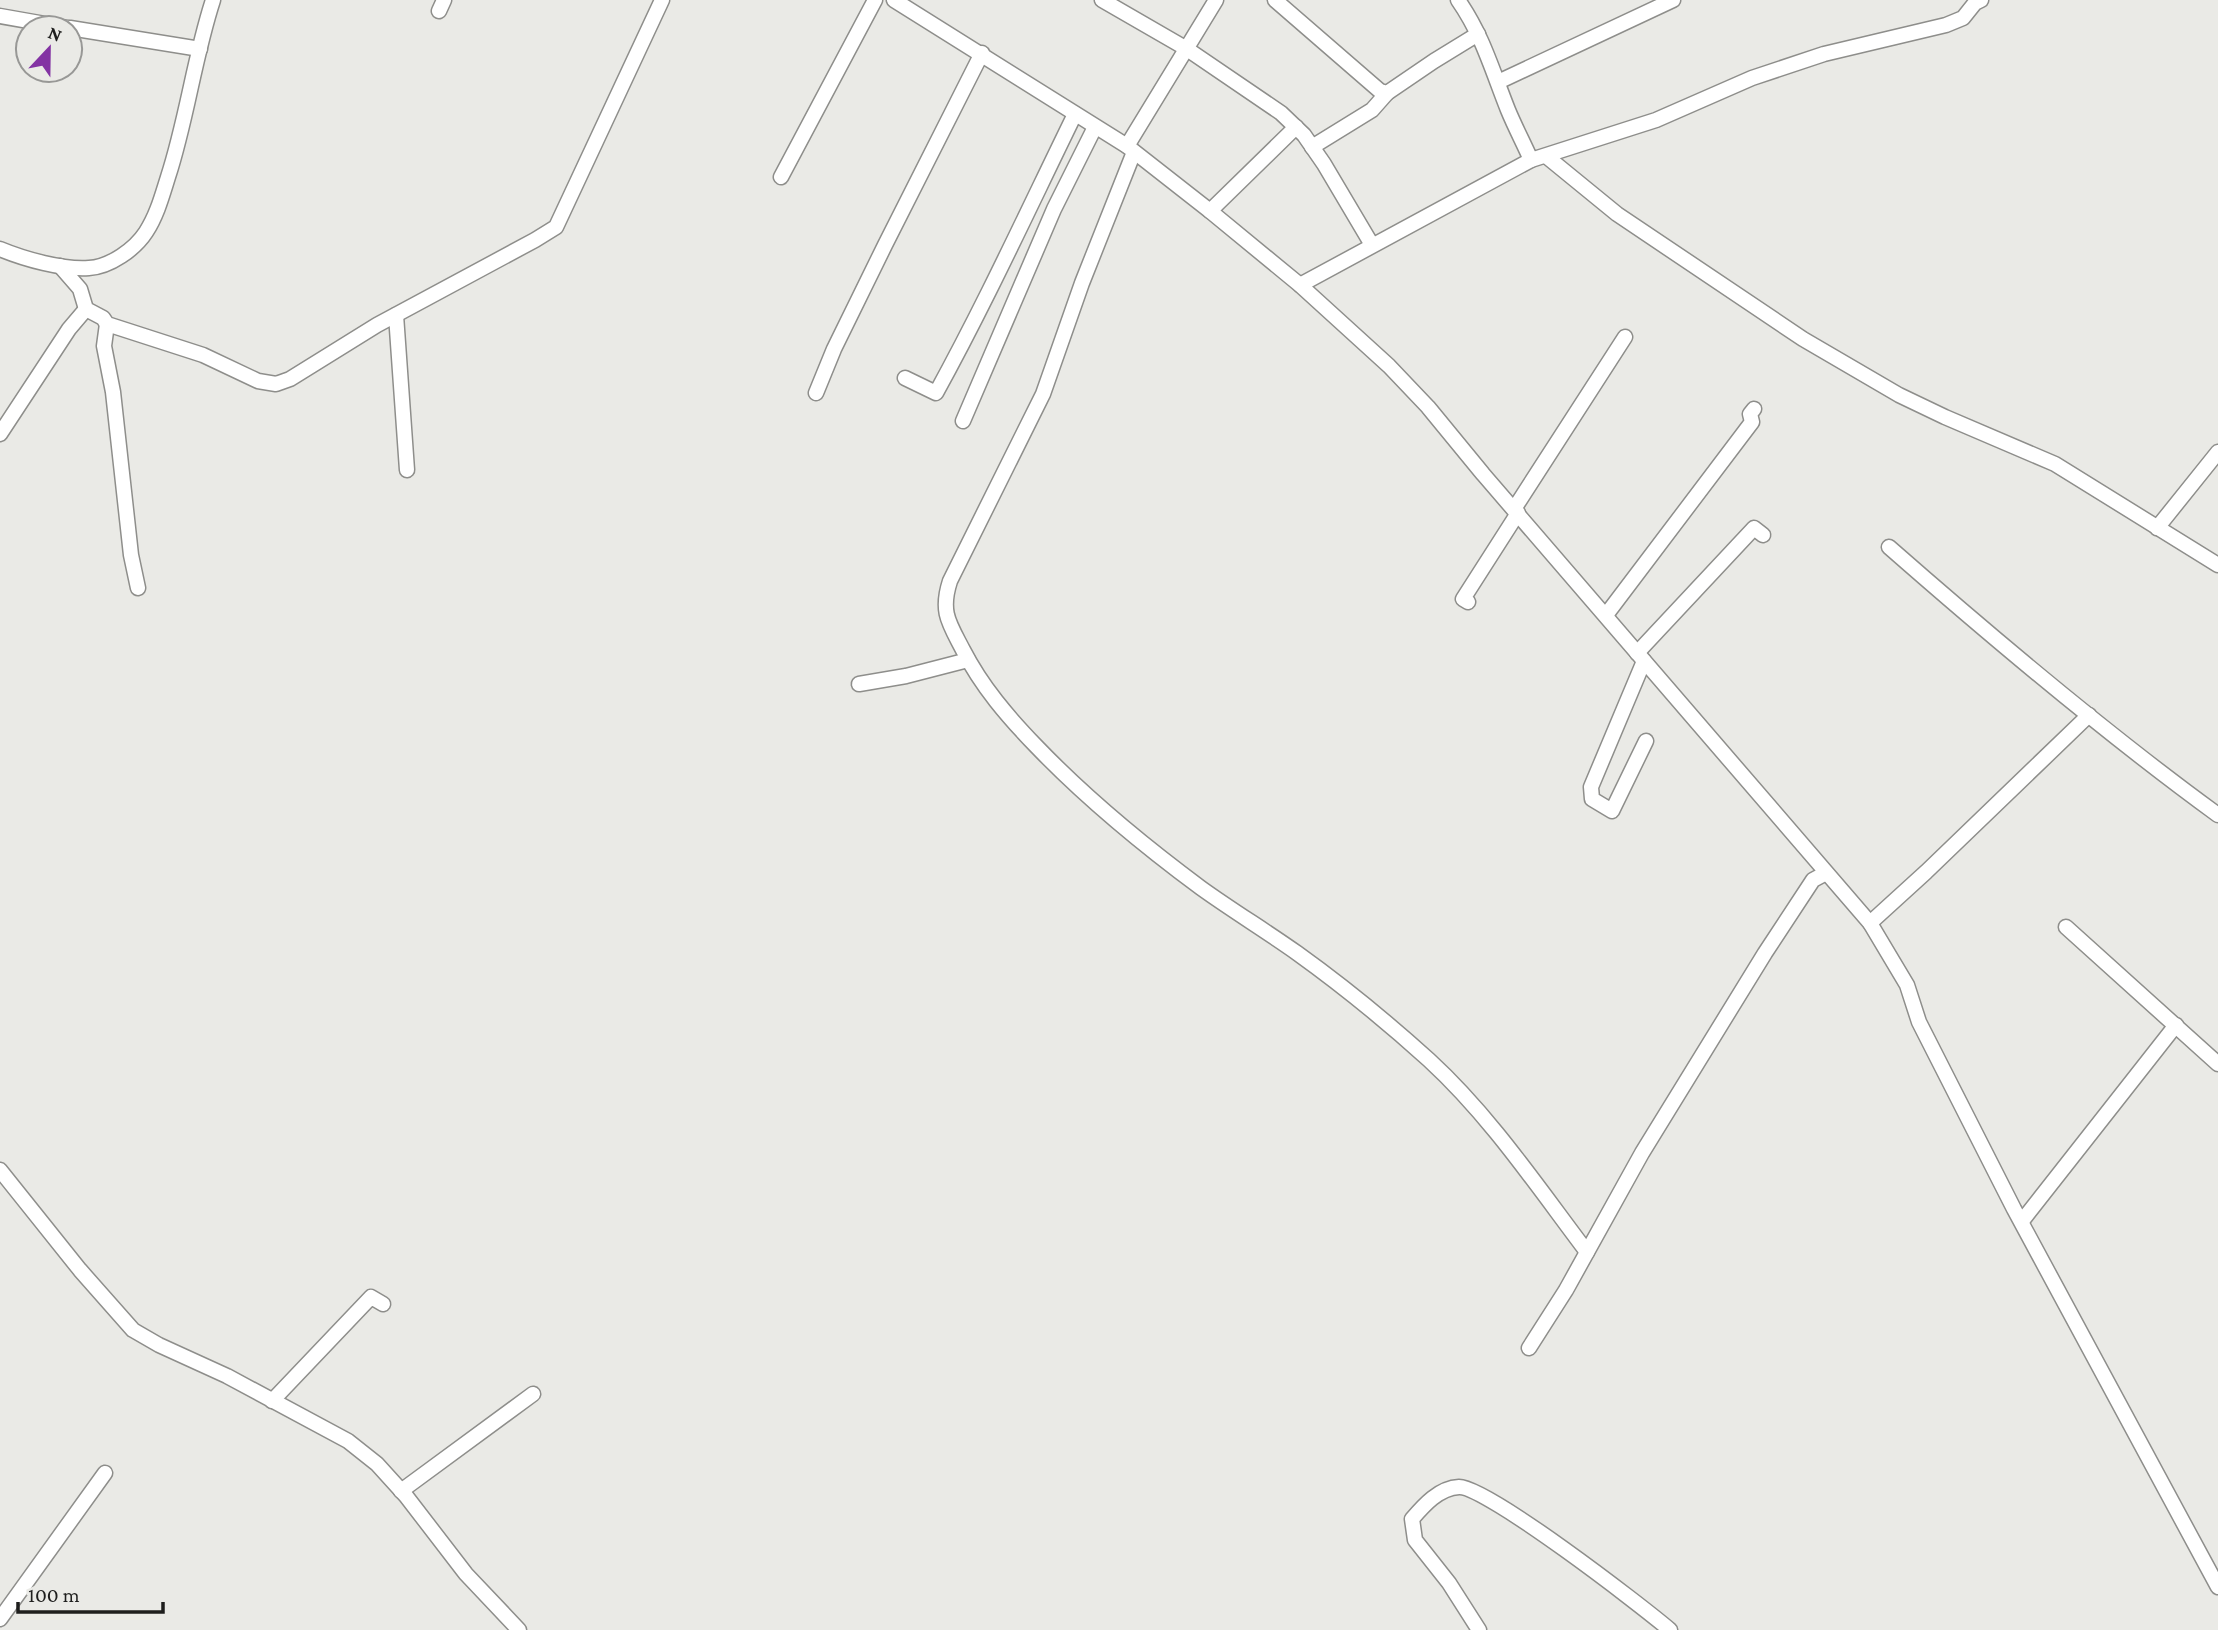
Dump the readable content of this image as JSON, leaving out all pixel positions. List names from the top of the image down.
{
  "scale_bar": "100 m",
  "north": "top"
}
